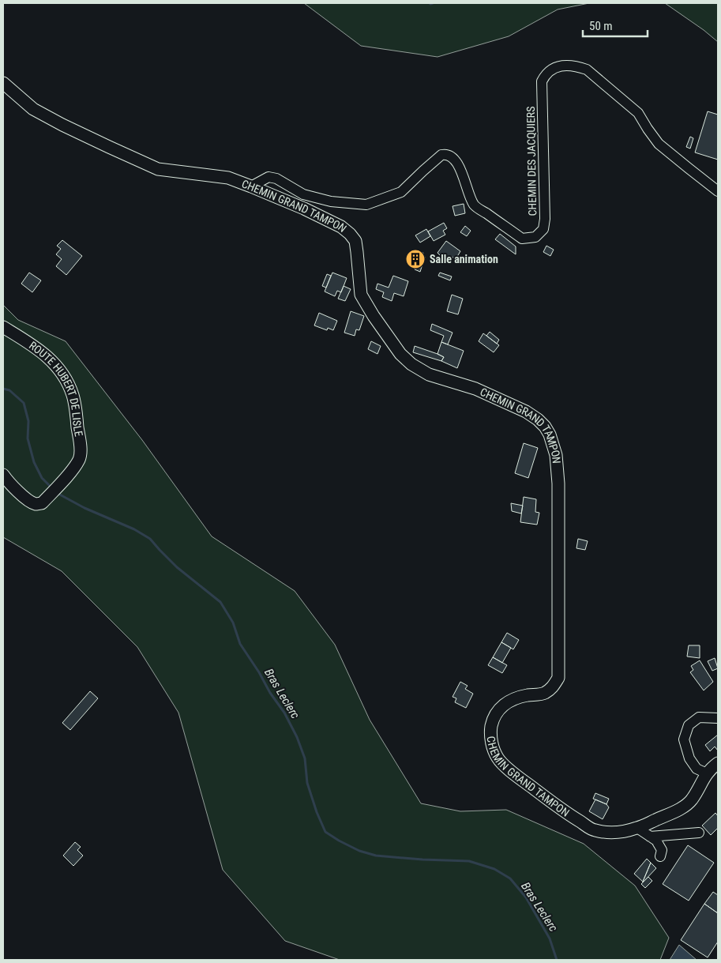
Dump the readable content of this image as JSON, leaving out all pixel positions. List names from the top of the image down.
{
  "streets": {
    "main road": ["CHEMIN GRAND TAMPON", "ROUTE HUBERT DE LISLE"],
    "lane": ["CHEMIN DES JACQUIERS"]
  },
  "crossings": [
    ["CHEMIN DES JACQUIERS", "CHEMIN GRAND TAMPON"]
  ],
  "water": ["Bras Leclerc"],
  "places": {
    "building": ["Salle animation"]
  },
  "scale_bar": "50 m"
}
